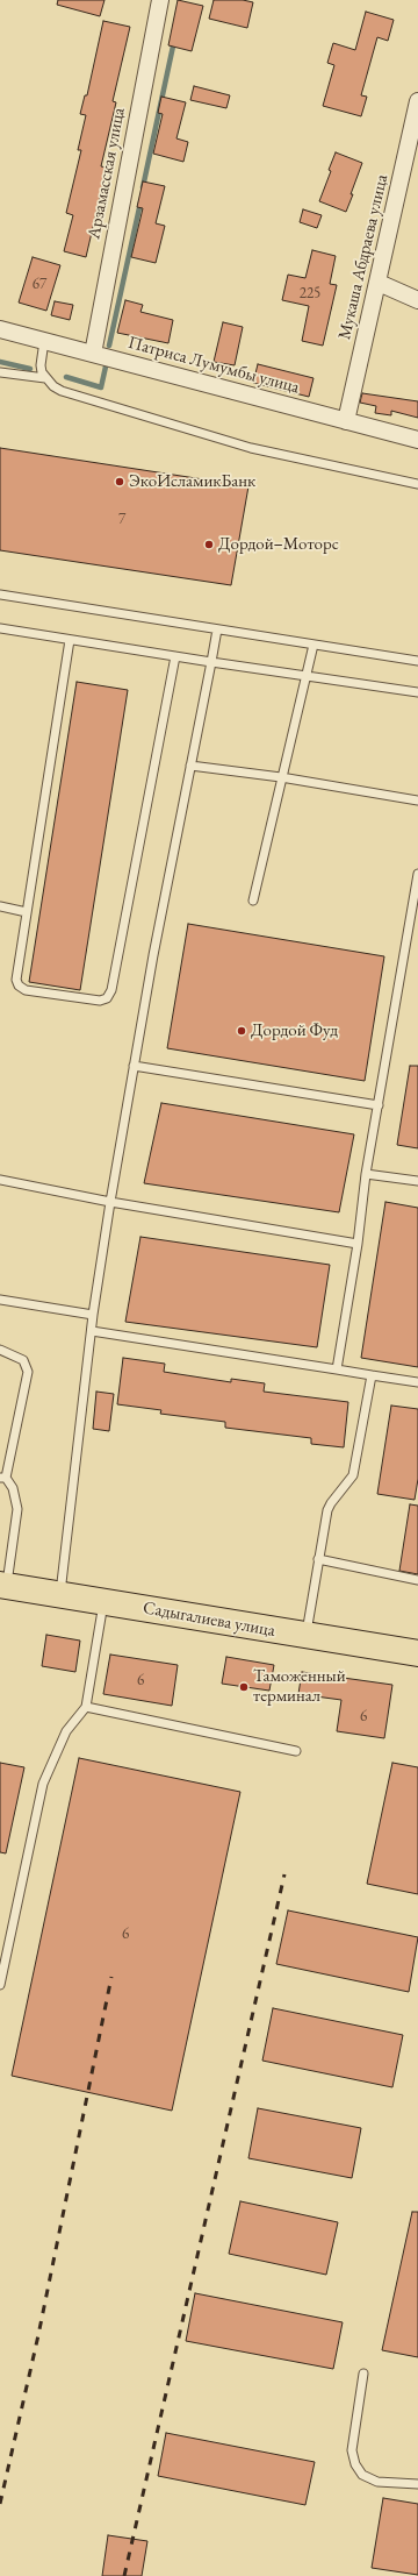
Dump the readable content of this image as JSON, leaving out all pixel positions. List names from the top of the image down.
{
  "streets": {
    "main road": ["Садыгалиева улица"],
    "street": ["Арзамасская улица", "Мукаша Абдраева улица", "Патриса Лумумбы улица"]
  },
  "crossings": [
    ["Арзамасская улица", "Патриса Лумумбы улица"],
    ["Мукаша Абдраева улица", "Патриса Лумумбы улица"]
  ],
  "places": [
    "ЭкоИсламикБанк",
    "Дордой–Моторс",
    "Дордой Фуд",
    "Таможенный терминал"
  ],
  "house_numbers": [
    "67",
    "225",
    "7",
    "6",
    "6",
    "6"
  ]
}
